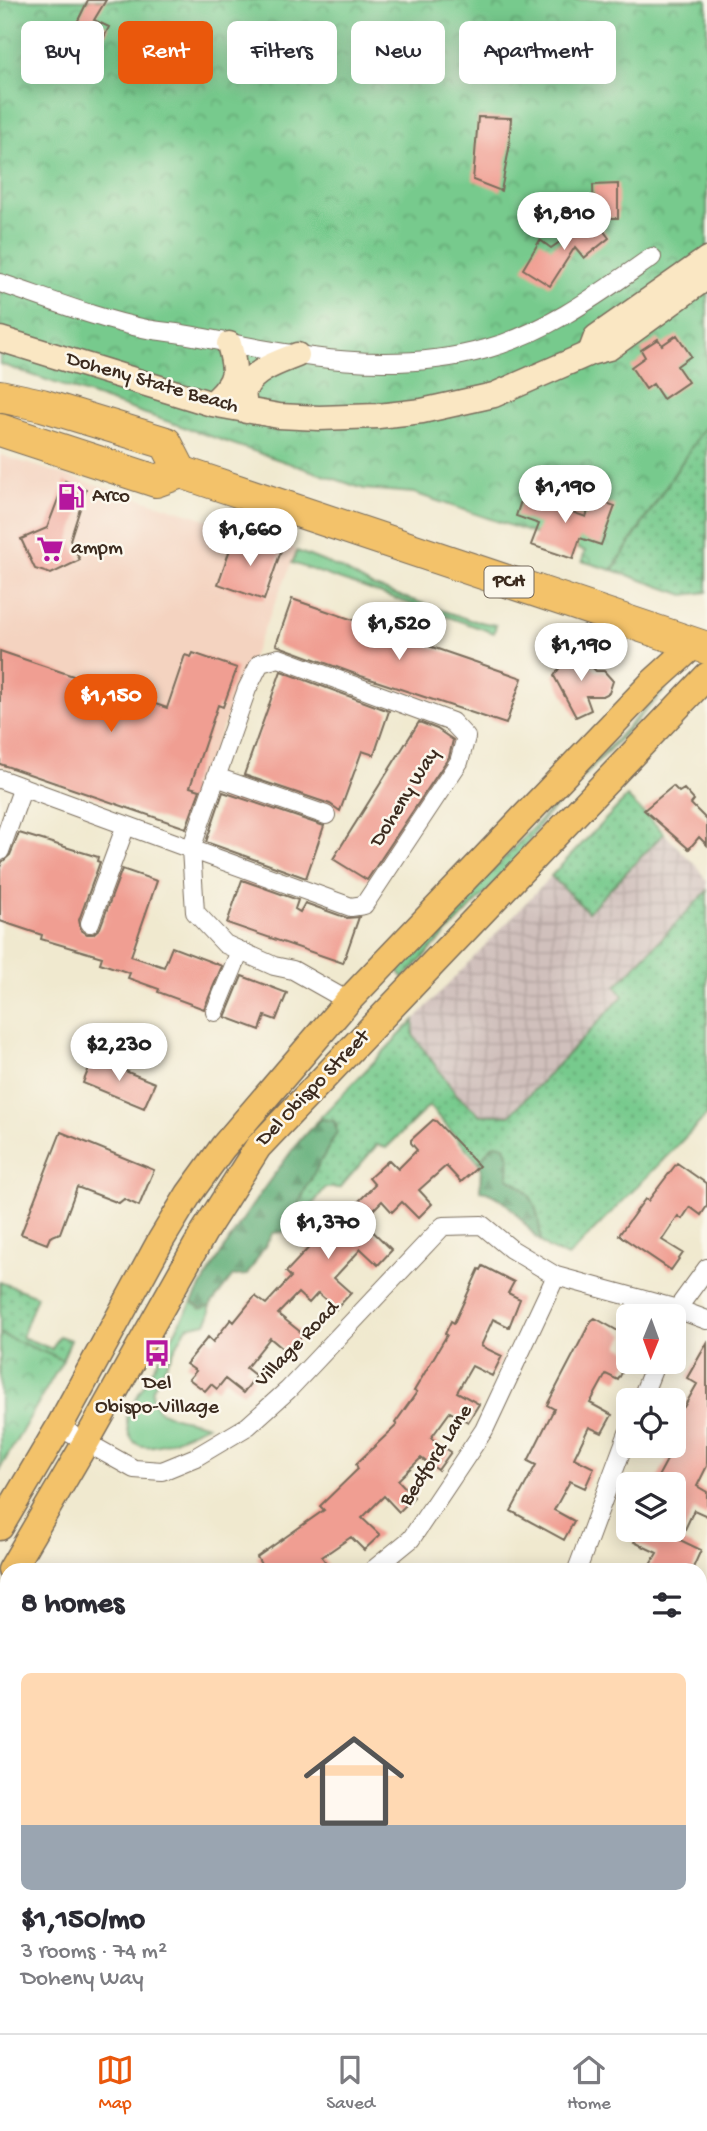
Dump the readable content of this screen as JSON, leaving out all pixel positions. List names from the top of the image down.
{
  "streets": {
    "highway": ["PCH"],
    "main road": ["Del Obispo Street"],
    "street": [
      "Doheny State Beach",
      "Doheny Way",
      "Village Road",
      "Bedford Lane"
    ]
  },
  "crossings": [
    ["PCH", "Del Obispo Street"],
    ["Doheny Way", "Del Obispo Street"],
    ["Del Obispo Street", "Village Road"],
    ["Village Road", "Bedford Lane"]
  ],
  "places": {
    "fuel station": ["Arco"],
    "supermarket": ["ampm"],
    "bus stop": ["Del Obispo-Village"]
  },
  "north": "bottom",
  "page": {
    "chip": [
      "Buy",
      "Rent",
      "Filters",
      "New",
      "Apartment"
    ],
    "price": [
      "$1,810",
      "$1,190",
      "$1,660",
      "$1,520",
      "$1,190",
      "$1,150",
      "$2,230",
      "$1,370"
    ],
    "heading": "8 homes",
    "list": [
      {
        "name": "$1,150/mo",
        "note": "3 rooms · 74 m² · Doheny Way"
      }
    ],
    "tabs": ["Map", "Saved", "Home"]
  }
}
